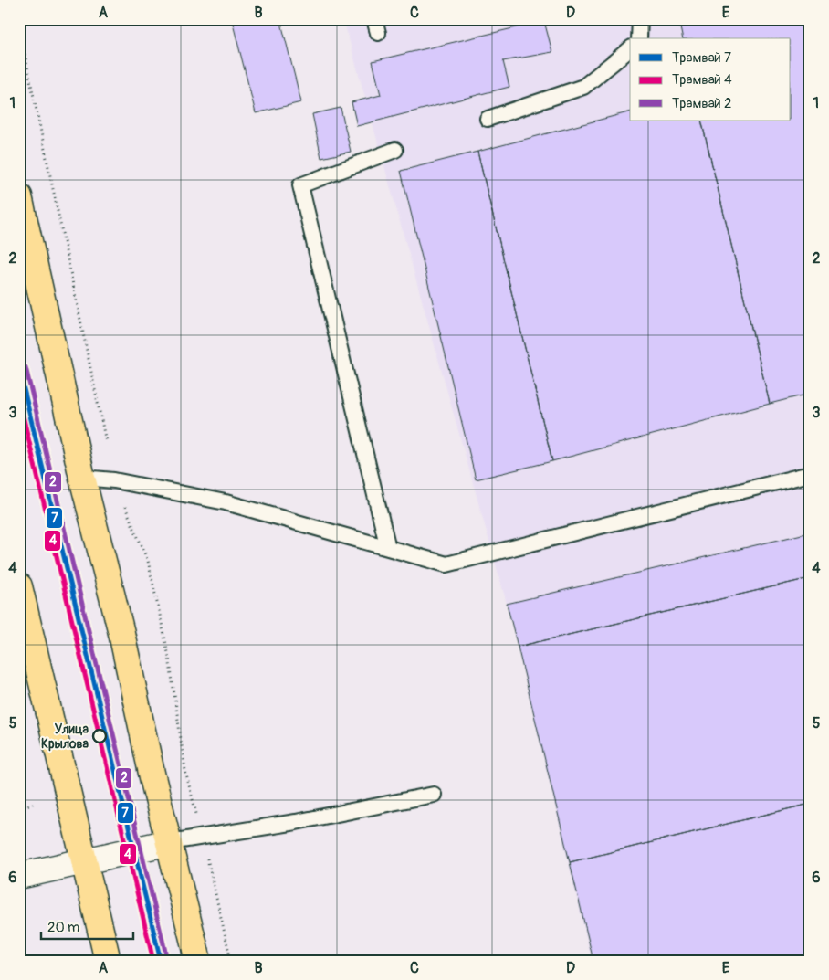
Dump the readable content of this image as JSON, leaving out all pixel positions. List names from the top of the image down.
{
  "places": ["Улица Крылова"],
  "lines": ["tram line 2", "tram line 7", "tram line 4"],
  "legend": ["Трамвай 7", "Трамвай 4", "Трамвай 2"],
  "scale_bar": "20 m",
  "grid": {
    "columns": [
      "A",
      "B",
      "C",
      "D",
      "E"
    ],
    "rows": [
      "1",
      "2",
      "3",
      "4",
      "5",
      "6"
    ]
  }
}
